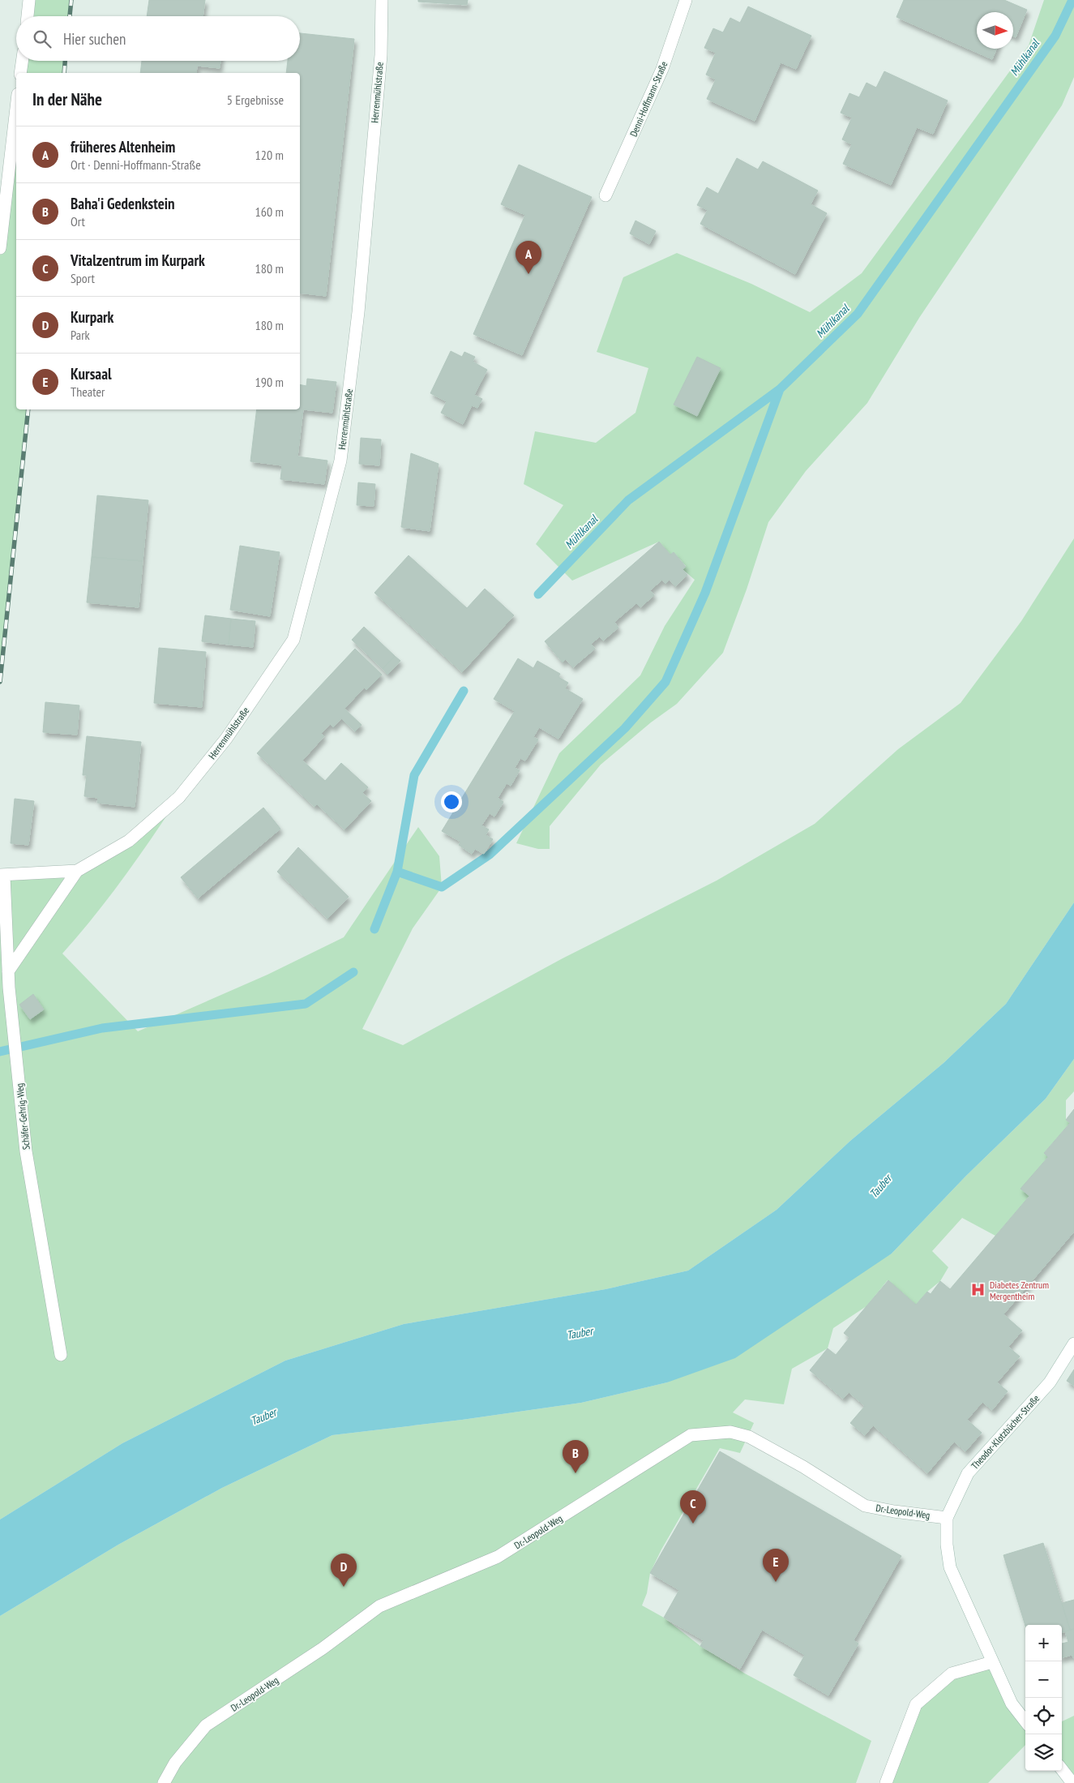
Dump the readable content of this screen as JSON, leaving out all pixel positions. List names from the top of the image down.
{
  "streets": {
    "street": [
      "Herrenmühlstraße",
      "Denni-Hoffmann-Straße",
      "Schäfer-Gehrig-Weg",
      "Theodor-Klotzbücher-Straße",
      "Dr.-Leopold-Weg"
    ]
  },
  "crossings": [
    ["Theodor-Klotzbücher-Straße", "Dr.-Leopold-Weg"]
  ],
  "water": ["Mühlkanal", "Tauber"],
  "places": {
    "hospital": ["Diabetes Zentrum Mergentheim"]
  },
  "north": "right",
  "page": {
    "search": "Hier suchen",
    "heading": ["In der Nähe", "5 Ergebnisse"],
    "list": [
      {
        "mark": "A",
        "name": "früheres Altenheim",
        "note": "Ort · Denni-Hoffmann-Straße",
        "value": "120 m"
      },
      {
        "mark": "B",
        "name": "Baha'i Gedenkstein",
        "note": "Ort",
        "value": "160 m"
      },
      {
        "mark": "C",
        "name": "Vitalzentrum im Kurpark",
        "note": "Sport",
        "value": "180 m"
      },
      {
        "mark": "D",
        "name": "Kurpark",
        "note": "Park",
        "value": "180 m"
      },
      {
        "mark": "E",
        "name": "Kursaal",
        "note": "Theater",
        "value": "190 m"
      }
    ],
    "pins": [
      "A",
      "B",
      "C",
      "E",
      "D"
    ],
    "map_buttons": ["+", "−"]
  }
}
